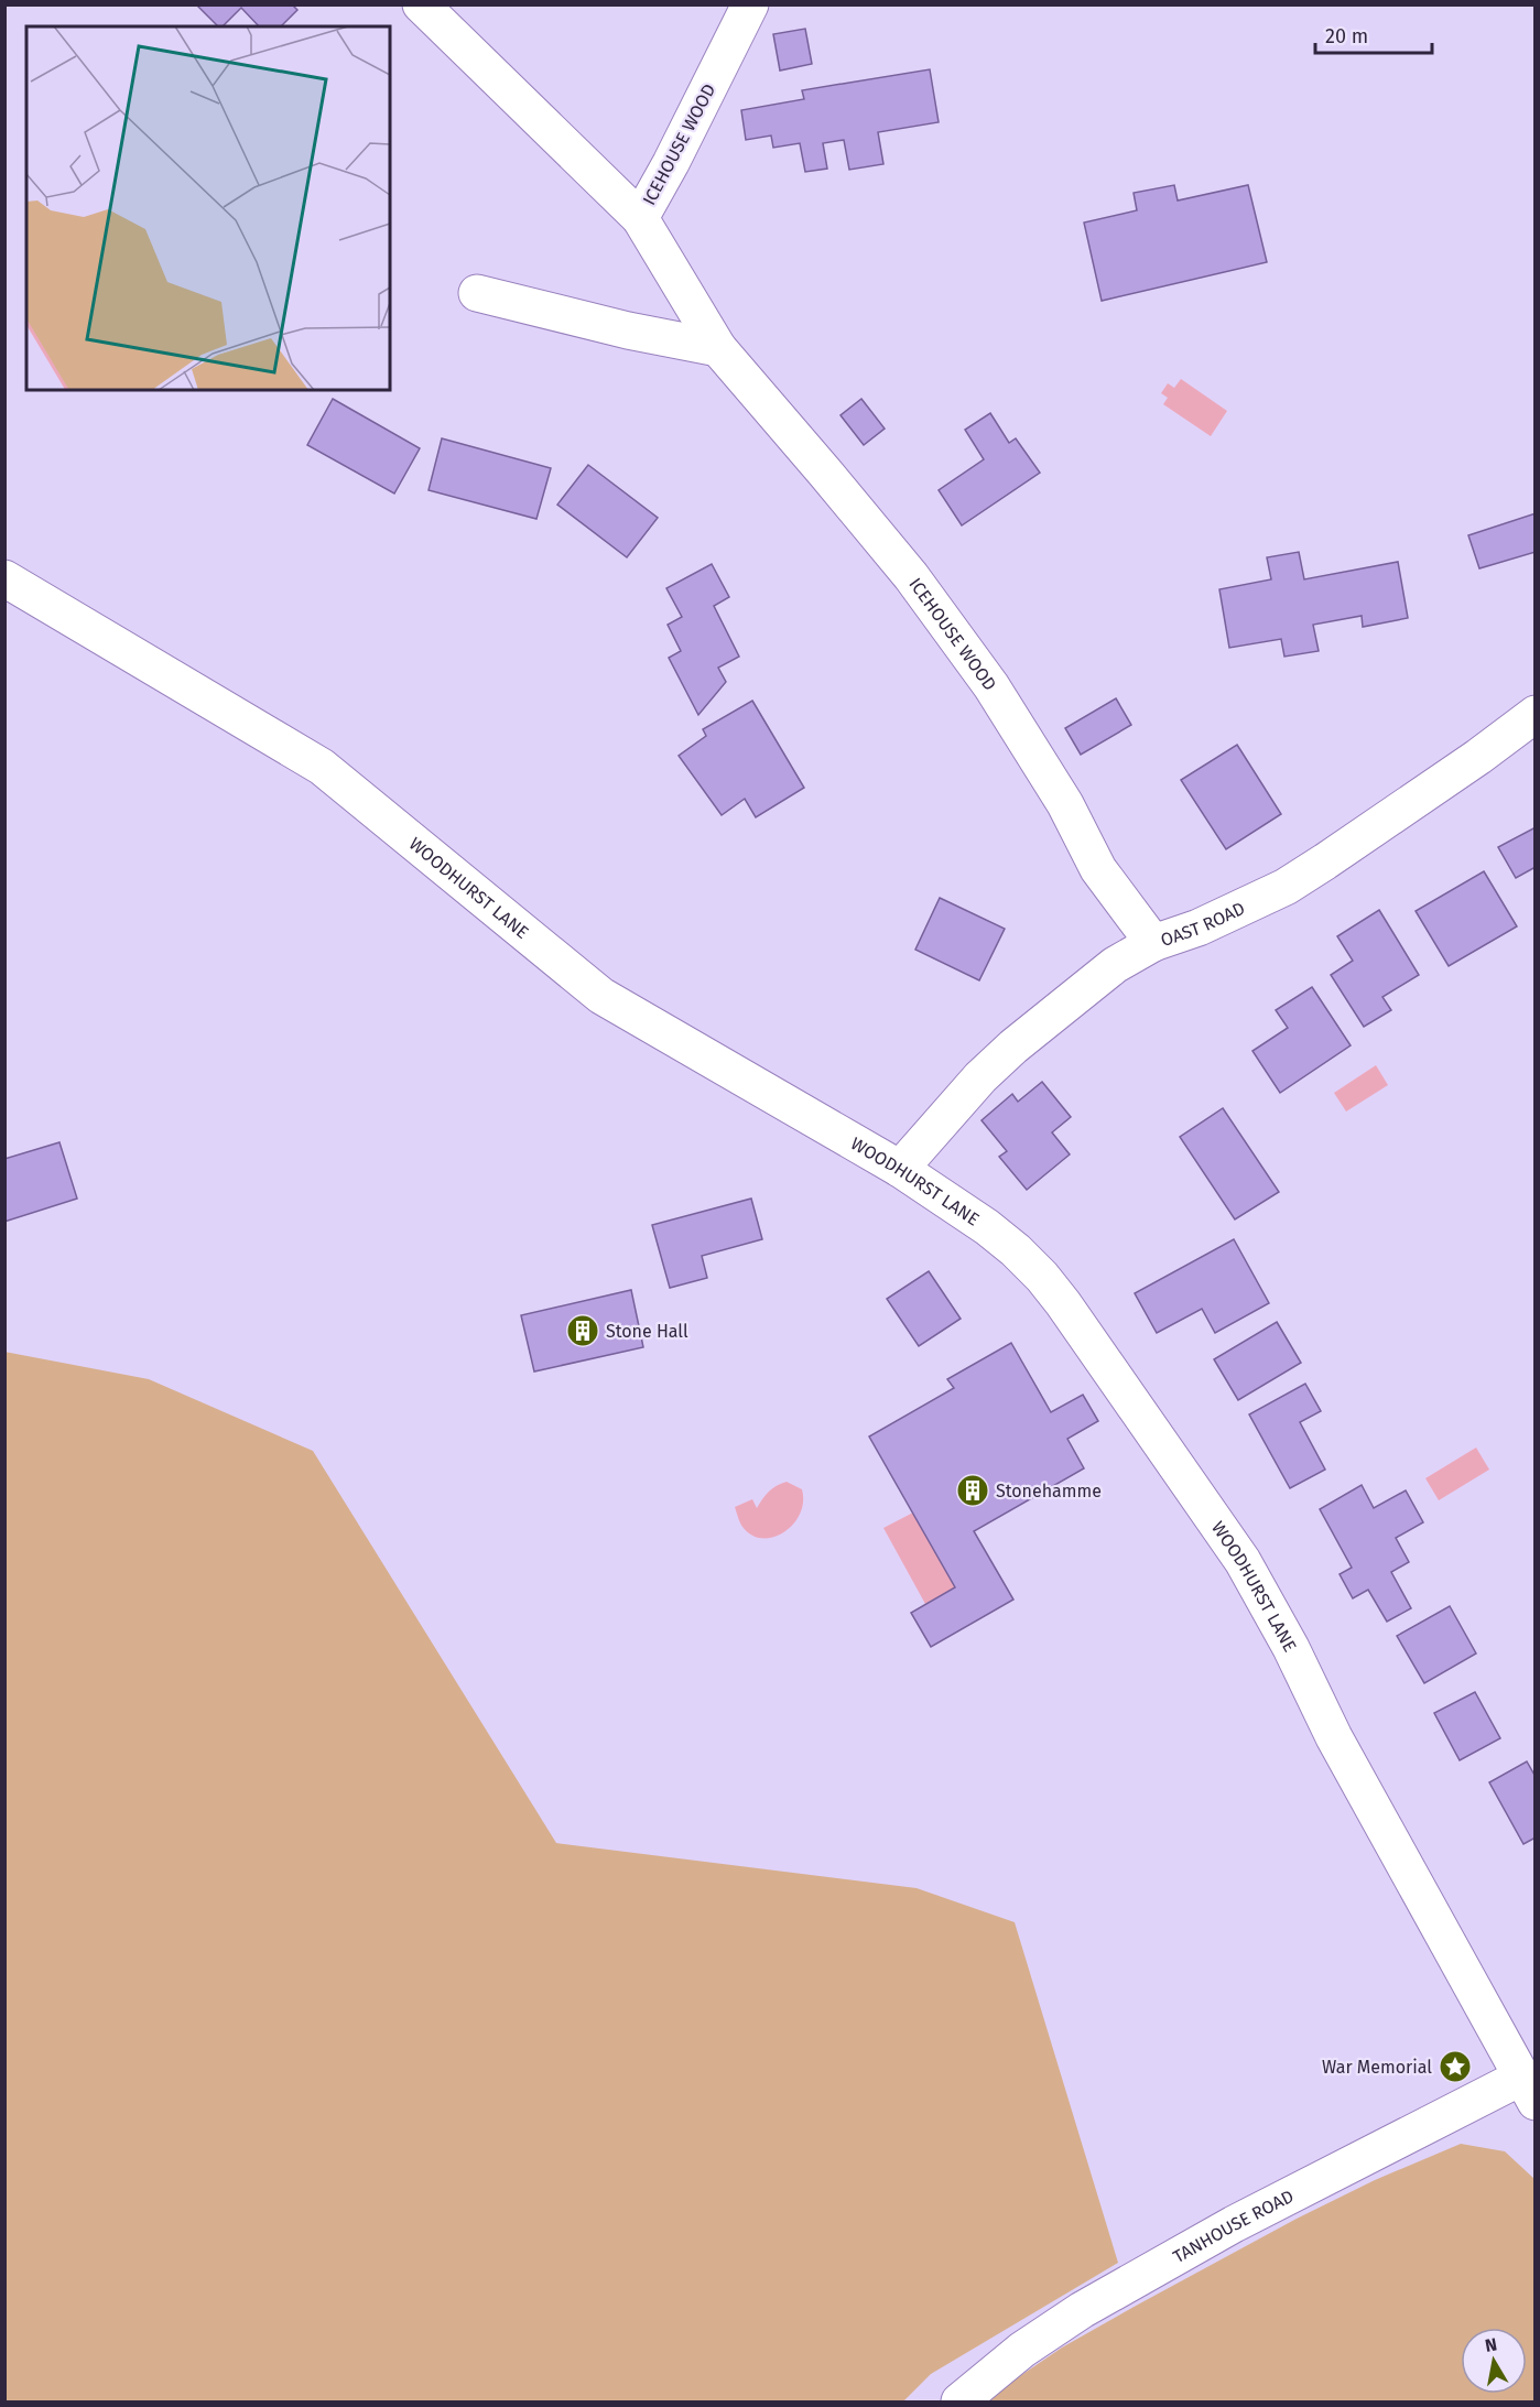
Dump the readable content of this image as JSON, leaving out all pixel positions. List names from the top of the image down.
{
  "streets": {
    "street": [
      "ICEHOUSE WOOD",
      "WOODHURST LANE",
      "OAST ROAD",
      "TANHOUSE ROAD"
    ]
  },
  "crossings": [
    ["ICEHOUSE WOOD", "OAST ROAD"],
    ["WOODHURST LANE", "OAST ROAD"],
    ["WOODHURST LANE", "TANHOUSE ROAD"]
  ],
  "places": {
    "building": ["Stone Hall", "Stonehamme"],
    "place": ["War Memorial"]
  },
  "scale_bar": "20 m",
  "north": "top"
}
